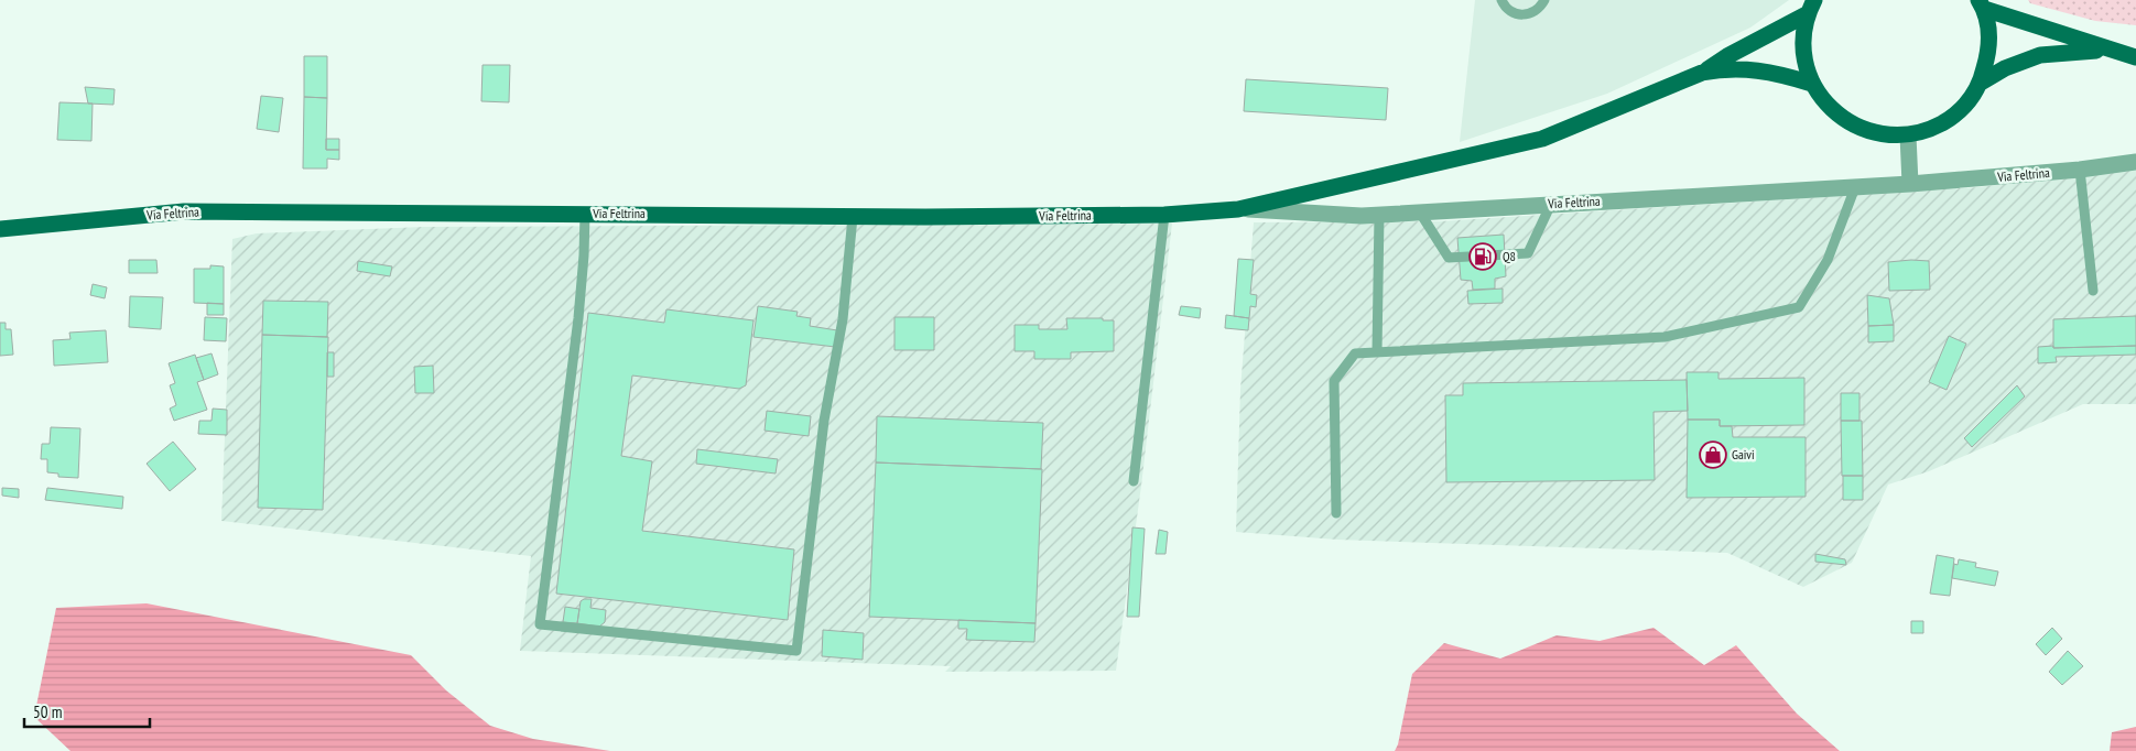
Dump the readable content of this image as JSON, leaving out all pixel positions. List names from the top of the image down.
{
  "streets": {
    "main road": ["Via Feltrina"]
  },
  "places": {
    "fuel station": ["Q8"],
    "shop": ["Gaivi"]
  },
  "scale_bar": "50 m"
}
